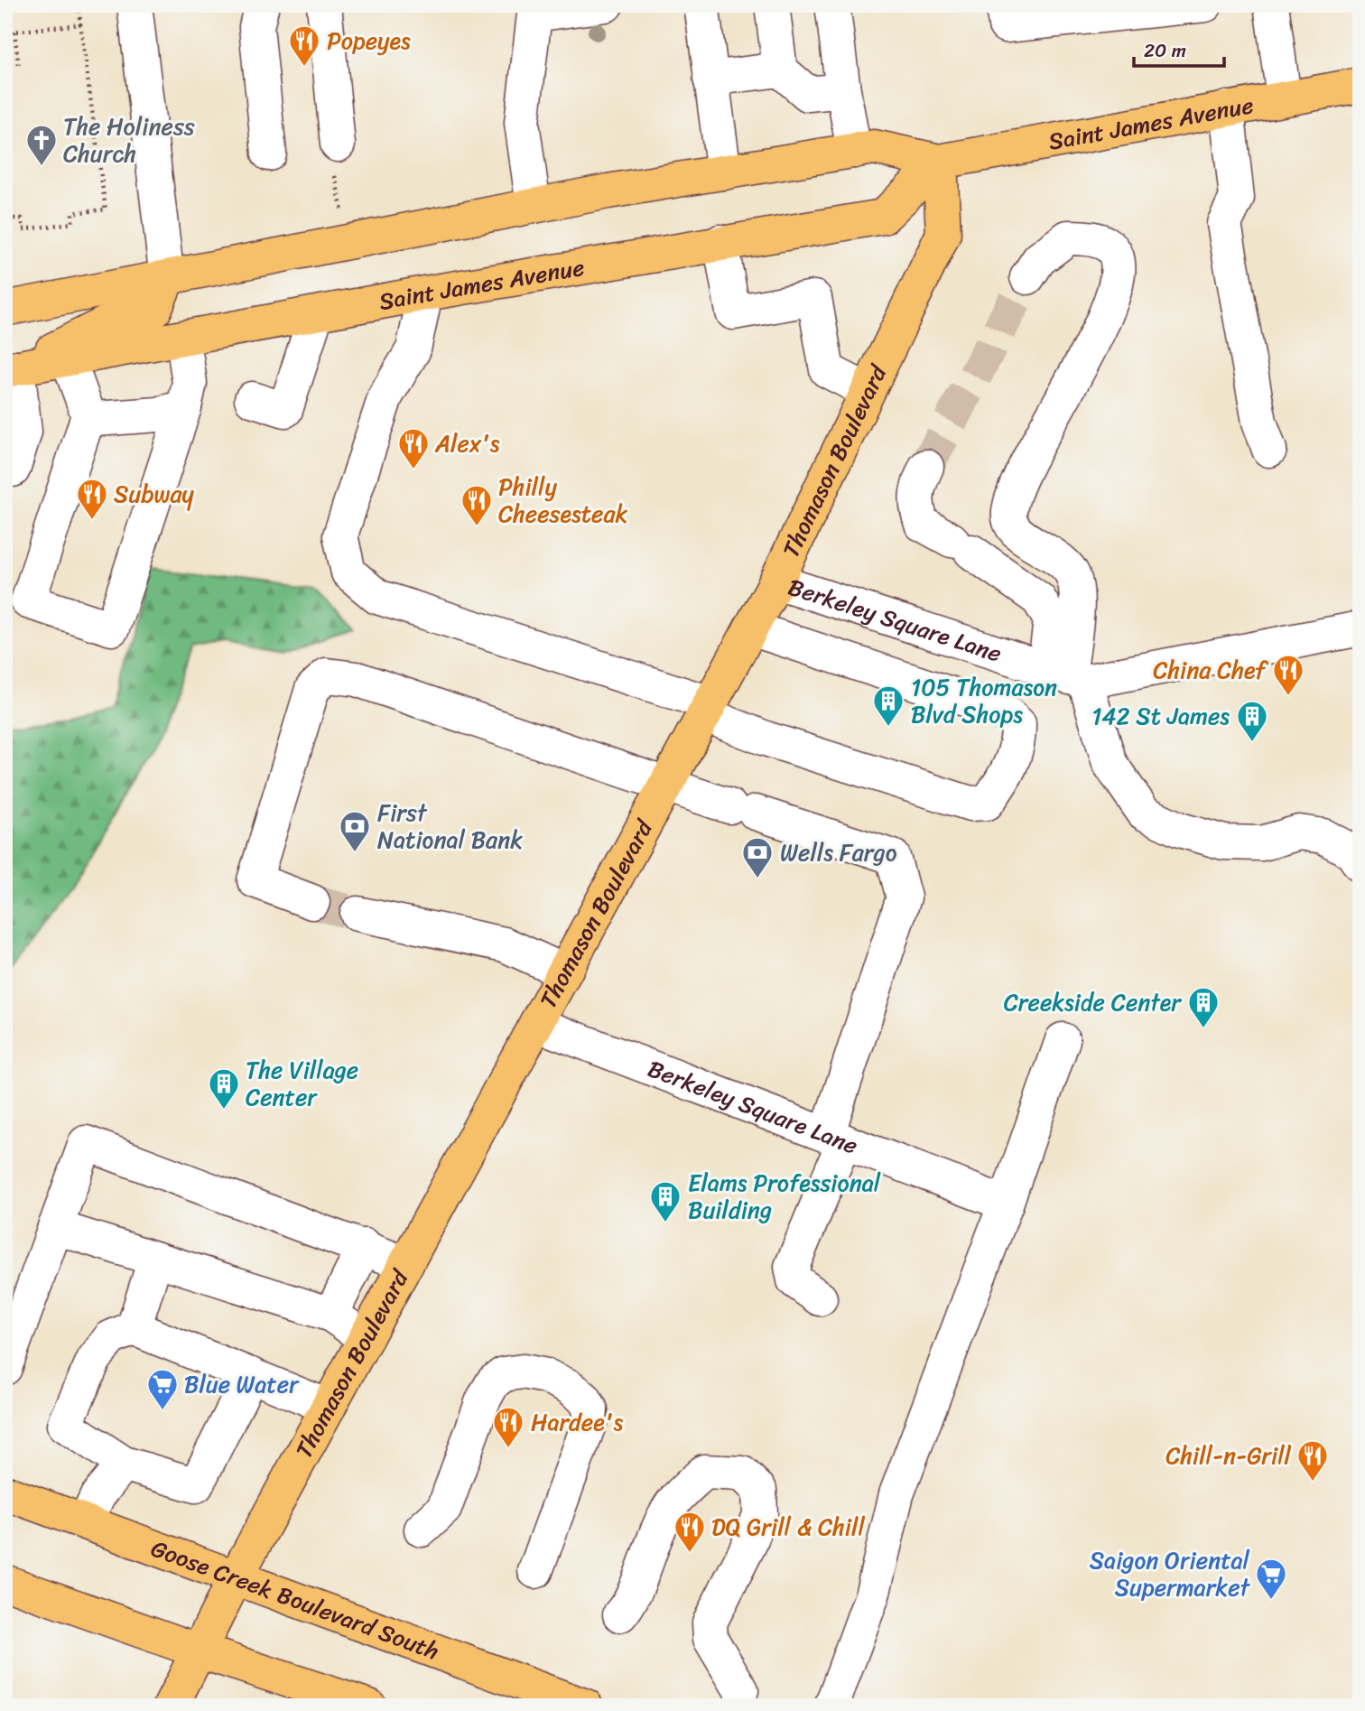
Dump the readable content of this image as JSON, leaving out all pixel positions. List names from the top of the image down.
{
  "streets": {
    "main road": ["Saint James Avenue", "Thomason Boulevard", "Goose Creek Boulevard South"],
    "street": ["Berkeley Square Lane"]
  },
  "crossings": [
    ["Saint James Avenue", "Thomason Boulevard"],
    ["Thomason Boulevard", "Berkeley Square Lane"],
    ["Thomason Boulevard", "Goose Creek Boulevard South"]
  ],
  "places": {
    "restaurant": [
      "Popeyes",
      "Alex's",
      "Subway",
      "Philly Cheesesteak",
      "China Chef",
      "Hardee's",
      "Chill-n-Grill",
      "DQ Grill & Chill"
    ],
    "church": ["The Holiness Church"],
    "building": [
      "105 Thomason Blvd Shops",
      "142 St James",
      "Creekside Center",
      "The Village Center",
      "Elams Professional Building"
    ],
    "bank": ["First National Bank", "Wells Fargo"],
    "supermarket": ["Blue Water", "Saigon Oriental Supermarket"]
  },
  "scale_bar": "20 m"
}
